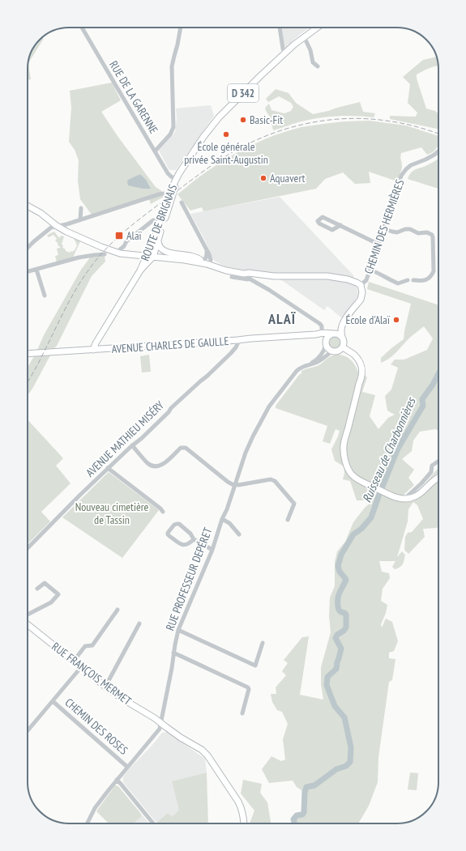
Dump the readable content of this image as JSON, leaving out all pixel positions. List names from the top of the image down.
{
  "streets": {
    "main road": [
      "D 342",
      "ROUTE DE BRIGNAIS",
      "CHEMIN DES HERMIÈRES",
      "AVENUE CHARLES DE GAULLE",
      "RUE FRANÇOIS MERMET"
    ],
    "street": [
      "RUE DE LA GARENNE",
      "AVENUE MATHIEU MISÉRY",
      "RUE PROFESSEUR DEPÉRET",
      "CHEMIN DES ROSES"
    ]
  },
  "crossings": [
    ["D 342", "RUE DE LA GARENNE"],
    ["D 342", "ROUTE DE BRIGNAIS"],
    ["RUE DE LA GARENNE", "ROUTE DE BRIGNAIS"],
    ["ROUTE DE BRIGNAIS", "AVENUE CHARLES DE GAULLE"],
    ["CHEMIN DES HERMIÈRES", "AVENUE CHARLES DE GAULLE"],
    ["CHEMIN DES HERMIÈRES", "RUE PROFESSEUR DEPÉRET"],
    ["AVENUE CHARLES DE GAULLE", "AVENUE MATHIEU MISÉRY"],
    ["AVENUE CHARLES DE GAULLE", "RUE PROFESSEUR DEPÉRET"],
    ["RUE PROFESSEUR DEPÉRET", "RUE FRANÇOIS MERMET"],
    ["RUE PROFESSEUR DEPÉRET", "CHEMIN DES ROSES"]
  ],
  "districts": ["ALAÏ"],
  "water": ["Ruisseau de Charbonnières"],
  "parks": ["Nouveau cimetière de Tassin"],
  "places": {
    "other": [
      "Basic-Fit",
      "École générale privée Saint-Augustin",
      "Aquavert",
      "École d'Alaï"
    ],
    "transit": ["Alaï"]
  }
}
